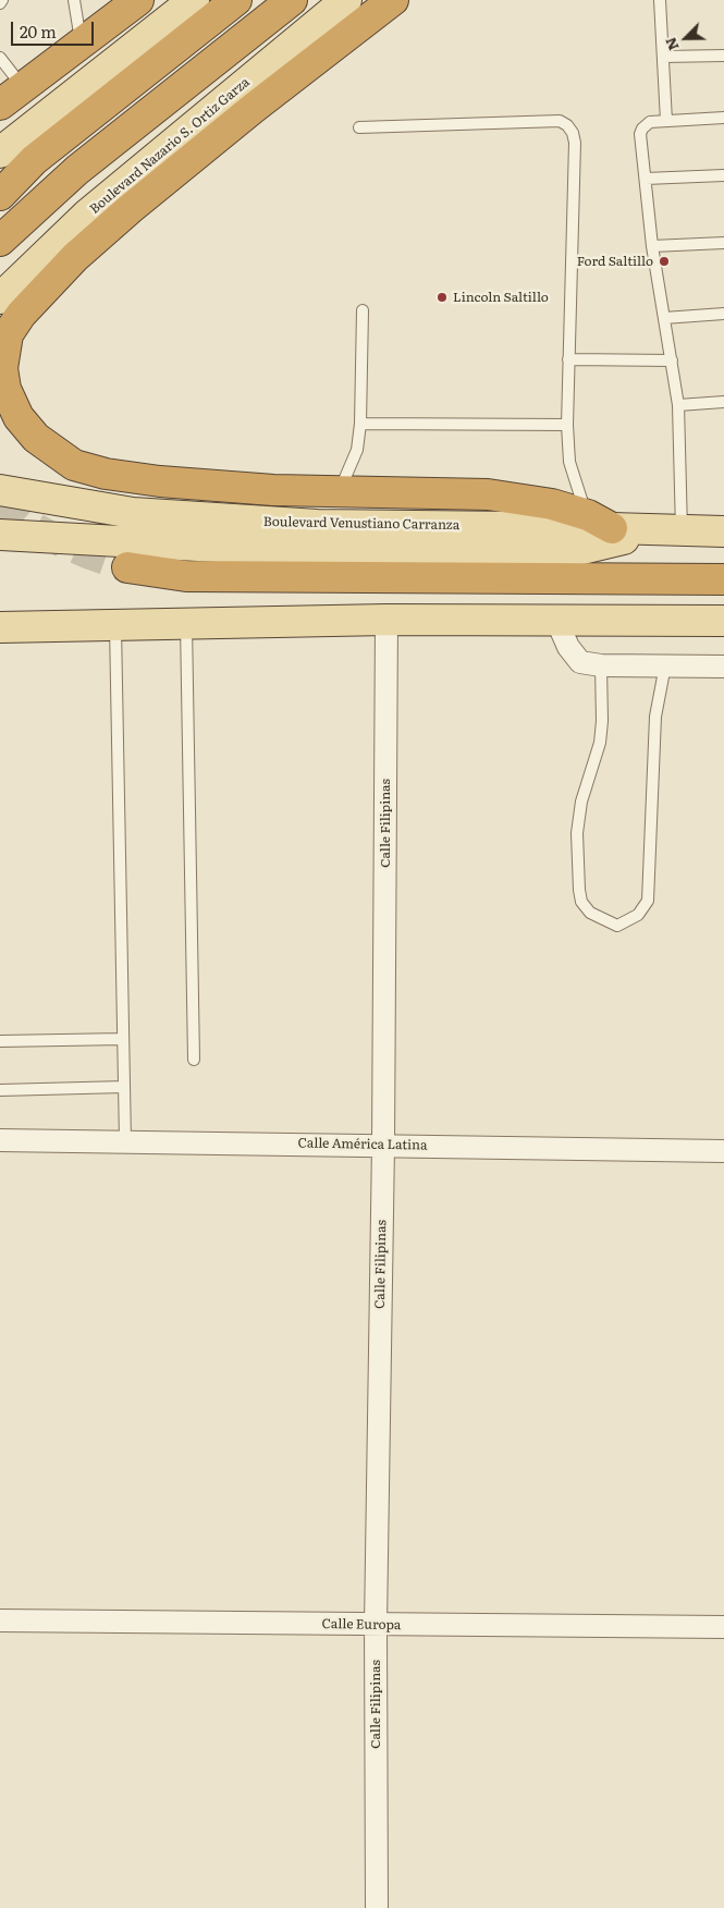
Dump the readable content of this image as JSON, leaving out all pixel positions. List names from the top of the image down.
{
  "streets": {
    "main road": ["Boulevard Nazario S. Ortiz Garza", "Boulevard Venustiano Carranza"],
    "street": ["Calle Filipinas", "Calle América Latina", "Calle Europa"]
  },
  "crossings": [
    ["Calle Filipinas", "Calle América Latina"],
    ["Calle Filipinas", "Calle Europa"]
  ],
  "places": ["Ford Saltillo", "Lincoln Saltillo"],
  "scale_bar": "20 m",
  "north": "bottom left"
}
